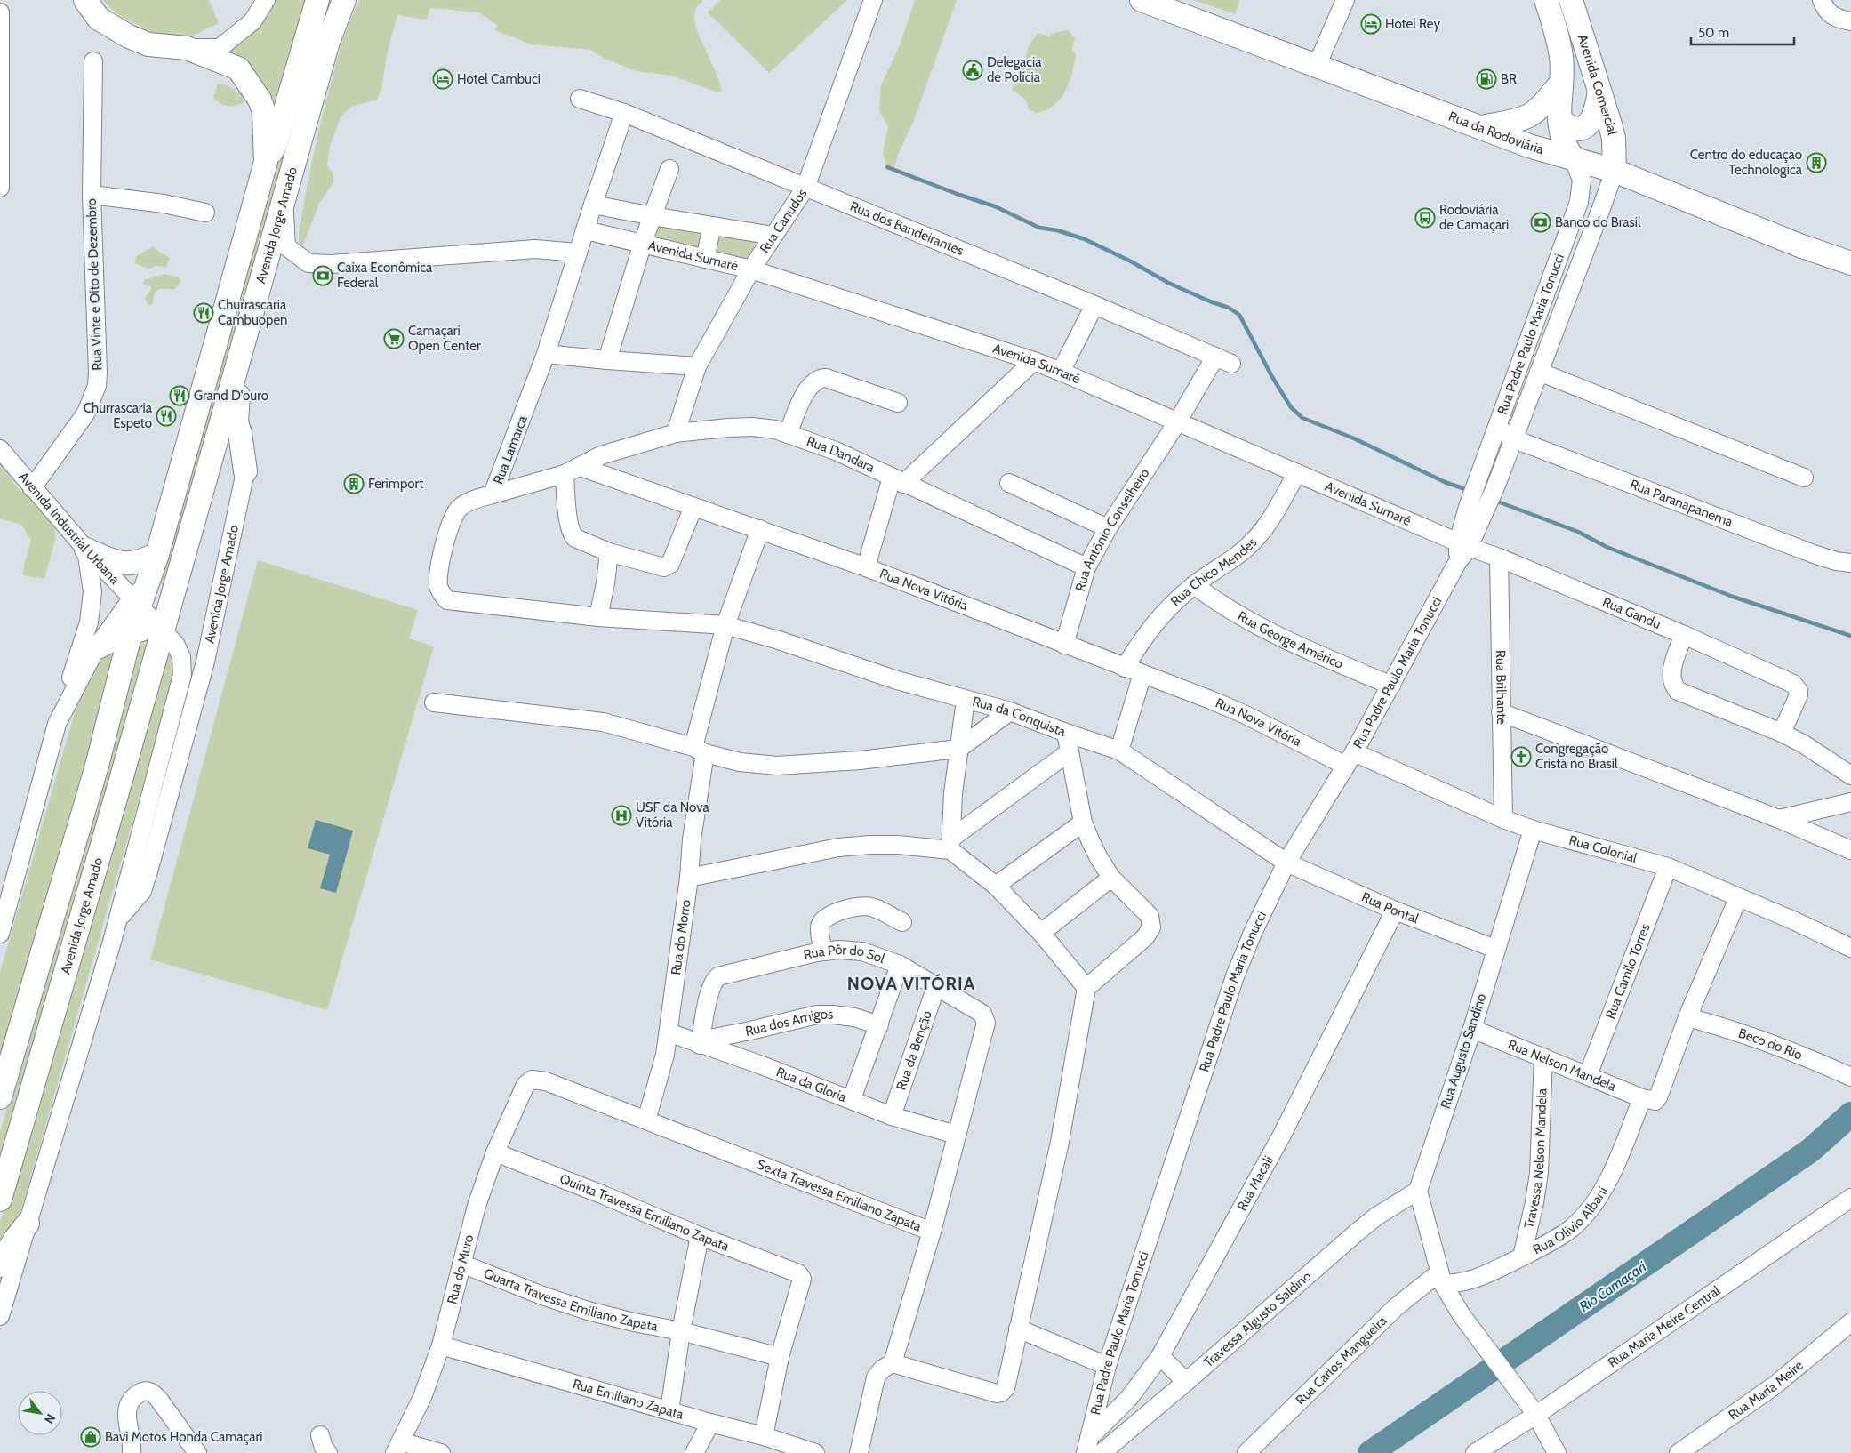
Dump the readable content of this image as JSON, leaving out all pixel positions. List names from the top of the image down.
{
  "streets": {
    "main road": ["Avenida Comercial", "Rua da Rodoviária", "Avenida Jorge Amado"],
    "street": [
      "Rua Canudos",
      "Rua dos Bandeirantes",
      "Avenida Sumaré",
      "Rua Vinte e Oito de Dezembro",
      "Rua Padre Paulo Maria Tonucci",
      "Rua Lamarca",
      "Rua Dandara",
      "Rua Paranapanema",
      "Avenida Industrial Urbana",
      "Rua Antônio Conselheiro",
      "Rua Chico Mendes",
      "Rua Nova Vitória",
      "Rua Gandu",
      "Rua George Américo",
      "Rua Brilhante",
      "Rua da Conquista",
      "Rua Colonial",
      "Rua Pontal",
      "Rua do Morro",
      "Rua Pôr do Sol",
      "Rua Camilo Torres",
      "Rua dos Amigos",
      "Beco do Rio",
      "Rua da Benção",
      "Rua Augusto Sandino",
      "Rua Nelson Mandela",
      "Rua da Glória",
      "Travessa Nelson Mandela",
      "Rua Macali",
      "Sexta Travessa Emiliano Zapata",
      "Quinta Travessa Emiliano Zapata",
      "Rua Olivio Albani",
      "Rua do Muro",
      "Quarta Travessa Emiliano Zapata",
      "Travessa Algusto Saldino",
      "Rua Maria Meire Central",
      "Rua Carlos Mangueira",
      "Rua Maria Meire",
      "Rua Emiliano Zapata"
    ]
  },
  "crossings": [
    ["Avenida Comercial", "Rua da Rodoviária"],
    ["Avenida Comercial", "Rua Padre Paulo Maria Tonucci"],
    ["Rua da Rodoviária", "Rua Padre Paulo Maria Tonucci"],
    ["Rua Canudos", "Rua dos Bandeirantes"],
    ["Rua Canudos", "Avenida Sumaré"],
    ["Rua Canudos", "Rua Dandara"],
    ["Avenida Jorge Amado", "Avenida Industrial Urbana"],
    ["Rua dos Bandeirantes", "Rua Lamarca"],
    ["Rua dos Bandeirantes", "Rua Antônio Conselheiro"],
    ["Avenida Sumaré", "Rua Padre Paulo Maria Tonucci"],
    ["Avenida Sumaré", "Rua Lamarca"],
    ["Avenida Sumaré", "Rua Antônio Conselheiro"],
    ["Avenida Sumaré", "Rua Chico Mendes"],
    ["Avenida Sumaré", "Rua Gandu"],
    ["Rua Vinte e Oito de Dezembro", "Avenida Industrial Urbana"],
    ["Rua Padre Paulo Maria Tonucci", "Rua Paranapanema"],
    ["Rua Padre Paulo Maria Tonucci", "Rua Nova Vitória"],
    ["Rua Padre Paulo Maria Tonucci", "Rua Gandu"],
    ["Rua Padre Paulo Maria Tonucci", "Rua George Américo"],
    ["Rua Padre Paulo Maria Tonucci", "Rua da Conquista"],
    ["Rua Padre Paulo Maria Tonucci", "Rua Colonial"],
    ["Rua Padre Paulo Maria Tonucci", "Rua Pontal"],
    ["Rua Padre Paulo Maria Tonucci", "Rua Macali"],
    ["Rua Lamarca", "Rua da Conquista"],
    ["Rua Lamarca", "Rua do Morro"],
    ["Rua Dandara", "Rua Antônio Conselheiro"],
    ["Rua Dandara", "Rua Nova Vitória"],
    ["Rua Antônio Conselheiro", "Rua Nova Vitória"],
    ["Rua Chico Mendes", "Rua Nova Vitória"],
    ["Rua Chico Mendes", "Rua George Américo"],
    ["Rua Nova Vitória", "Rua Colonial"],
    ["Rua Nova Vitória", "Rua do Morro"],
    ["Rua Gandu", "Rua Brilhante"],
    ["Rua Brilhante", "Rua Colonial"],
    ["Rua da Conquista", "Rua Pontal"],
    ["Rua da Conquista", "Rua do Morro"],
    ["Rua Colonial", "Rua Camilo Torres"],
    ["Rua Colonial", "Rua Augusto Sandino"],
    ["Rua Colonial", "Rua Olivio Albani"],
    ["Rua Pontal", "Rua Augusto Sandino"],
    ["Rua Pontal", "Rua Macali"],
    ["Rua do Morro", "Rua da Glória"],
    ["Rua do Morro", "Sexta Travessa Emiliano Zapata"],
    ["Rua Pôr do Sol", "Rua dos Amigos"],
    ["Rua Pôr do Sol", "Rua da Glória"],
    ["Rua Camilo Torres", "Rua Nelson Mandela"],
    ["Rua dos Amigos", "Rua da Glória"],
    ["Beco do Rio", "Rua Olivio Albani"],
    ["Rua da Benção", "Rua da Glória"],
    ["Rua Augusto Sandino", "Rua Nelson Mandela"],
    ["Rua Augusto Sandino", "Travessa Algusto Saldino"],
    ["Rua Nelson Mandela", "Travessa Nelson Mandela"],
    ["Rua Nelson Mandela", "Rua Olivio Albani"],
    ["Travessa Nelson Mandela", "Rua Olivio Albani"],
    ["Sexta Travessa Emiliano Zapata", "Rua do Muro"],
    ["Quinta Travessa Emiliano Zapata", "Rua do Muro"],
    ["Quinta Travessa Emiliano Zapata", "Quarta Travessa Emiliano Zapata"],
    ["Rua Olivio Albani", "Rua Carlos Mangueira"],
    ["Rua do Muro", "Quarta Travessa Emiliano Zapata"],
    ["Rua do Muro", "Rua Emiliano Zapata"]
  ],
  "districts": ["NOVA VITÓRIA"],
  "water": ["Rio Camaçari"],
  "places": {
    "hotel": ["Hotel Rey", "Hotel Cambuci"],
    "public building": ["Delegacia de Polícia"],
    "fuel station": ["BR"],
    "building": ["Centro do educaçao Technologica", "Ferimport"],
    "bus stop": ["Rodoviária de Camaçari"],
    "bank": ["Banco do Brasil", "Caixa Econômica Federal"],
    "restaurant": ["Churrascaria Cambuopen", "Grand D'ouro", "Churrascaria Espeto"],
    "supermarket": ["Camaçari Open Center"],
    "church": ["Congregação Cristã no Brasil"],
    "hospital": ["USF da Nova Vitória"],
    "shop": ["Bavi Motos Honda Camaçari"]
  },
  "scale_bar": "50 m",
  "north": "bottom right"
}
